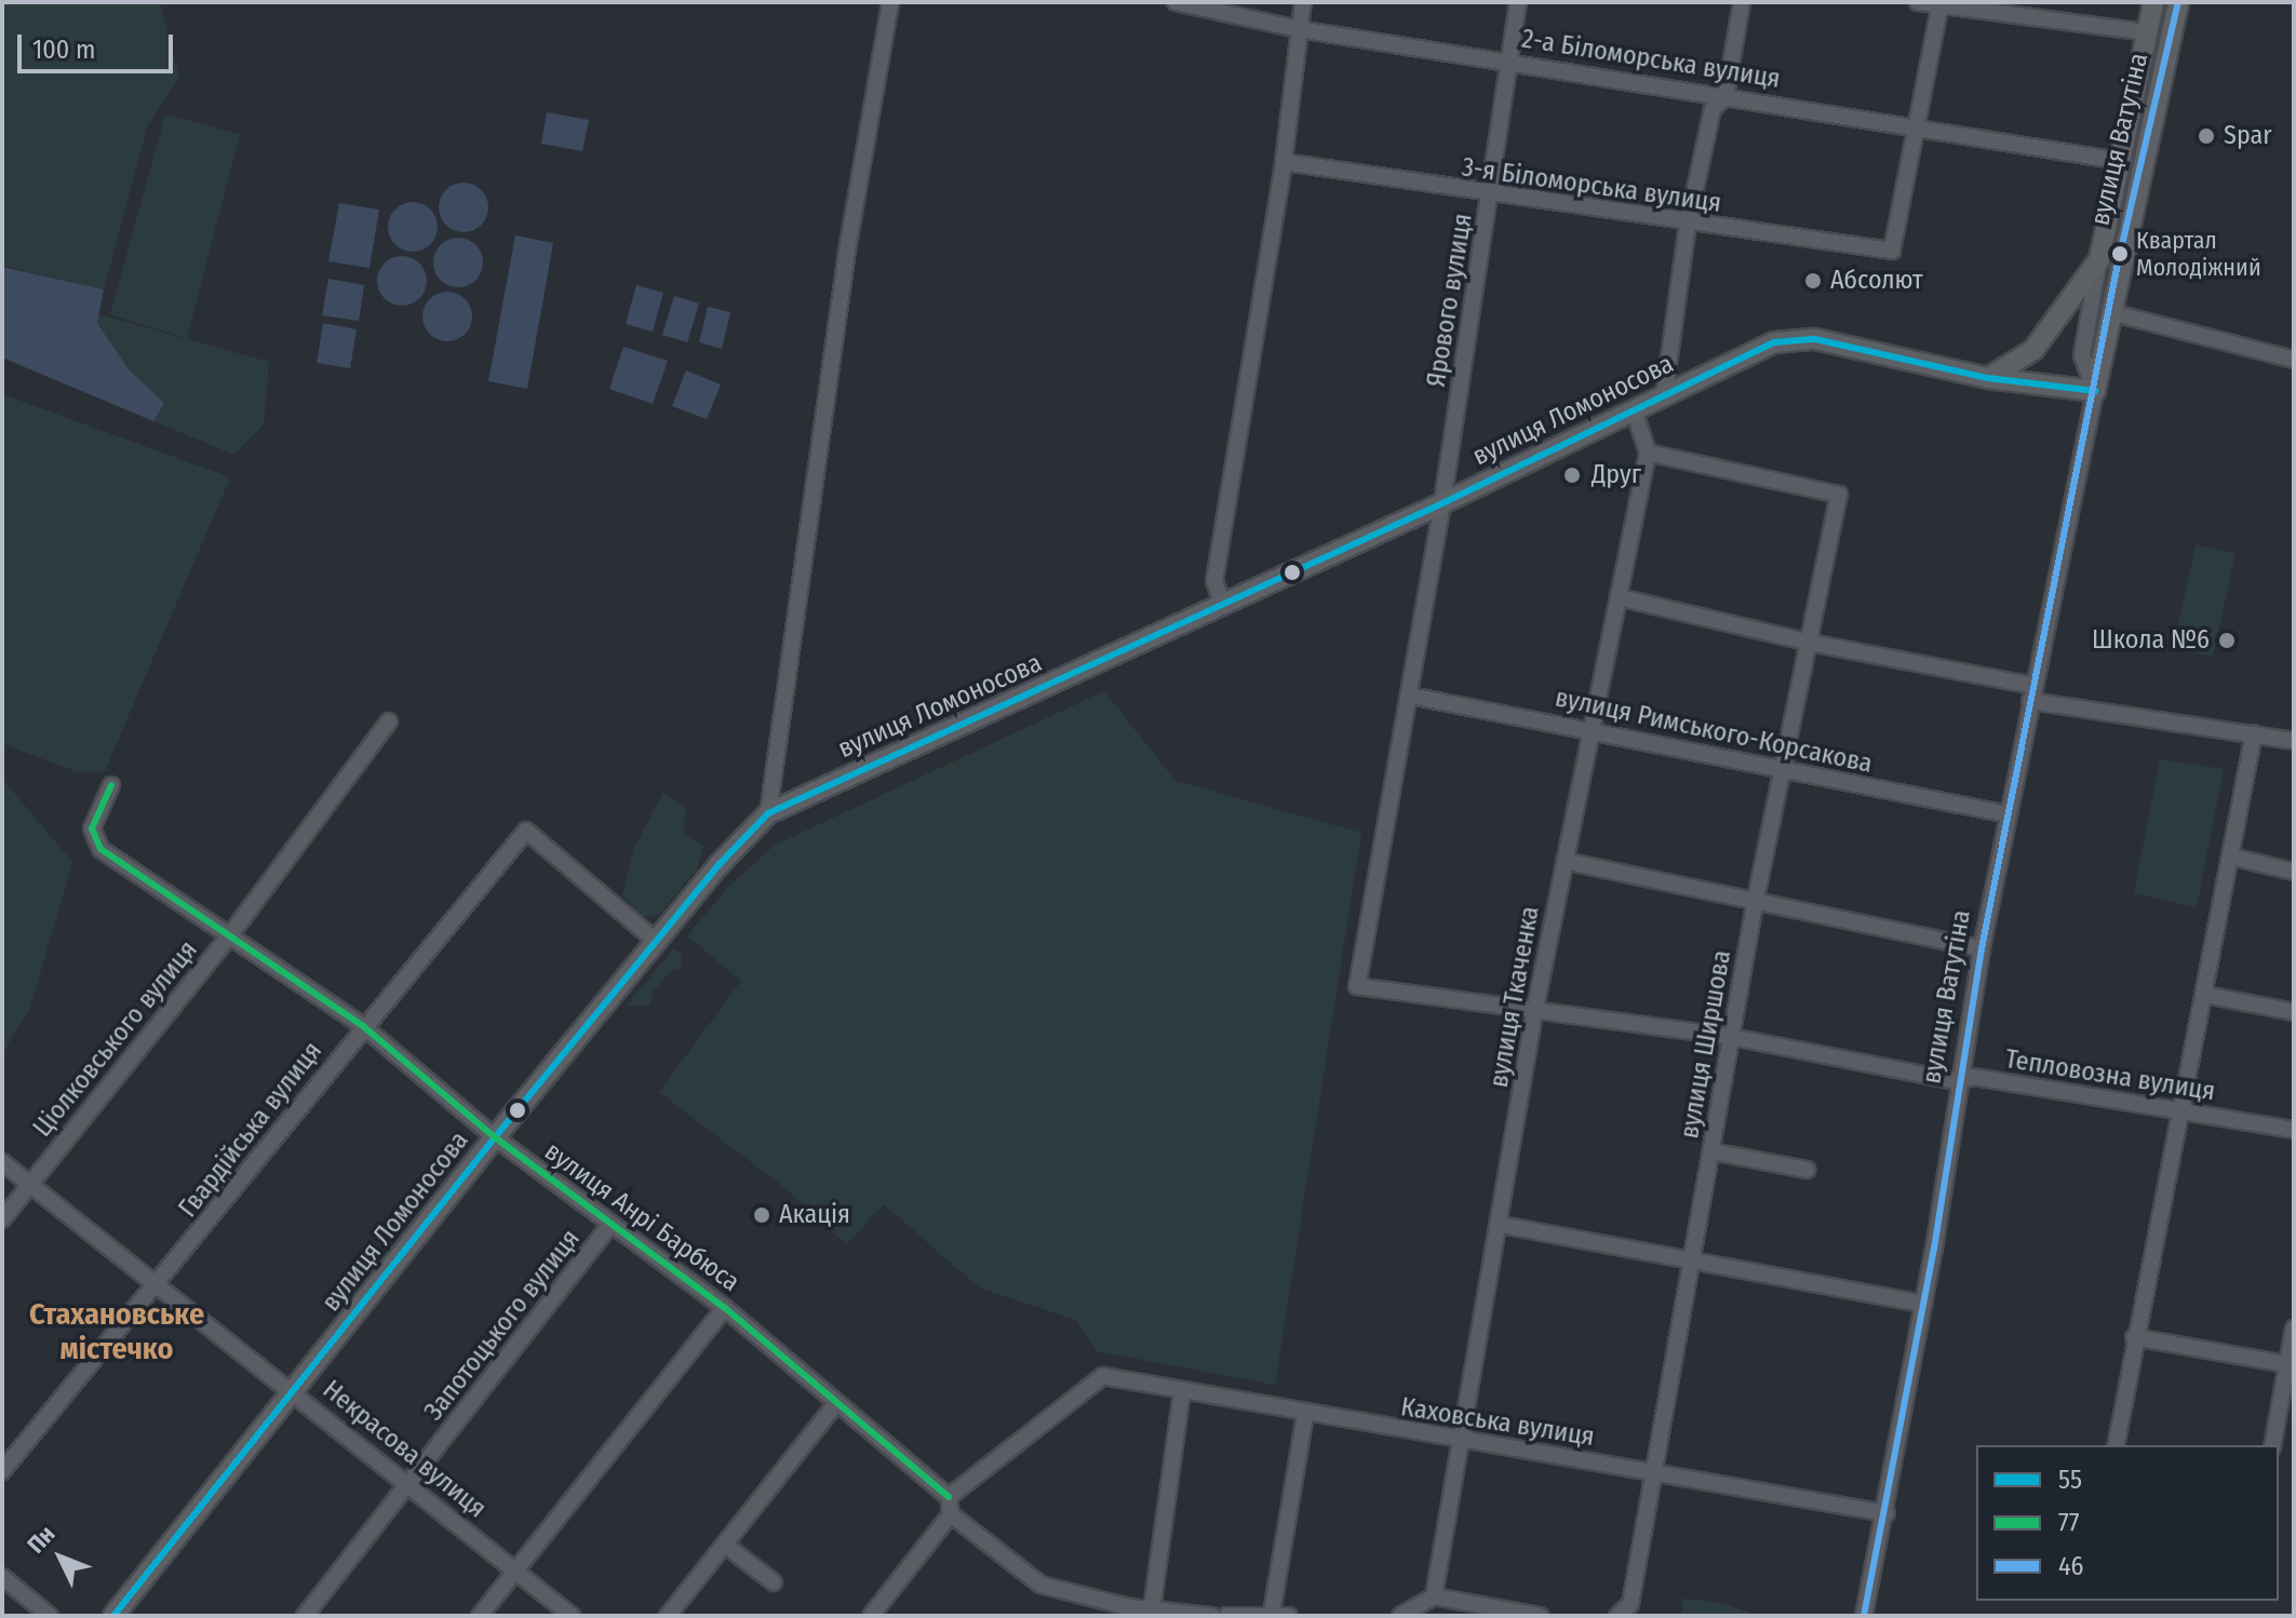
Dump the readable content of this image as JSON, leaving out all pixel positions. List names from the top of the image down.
{
  "streets": {
    "main road": ["вулиця Ватутіна", "вулиця Ломоносова"],
    "street": [
      "2-а Біломорська вулиця",
      "3-я Біломорська вулиця",
      "Ярового вулиця",
      "вулиця Римського-Корсакова",
      "вулиця Ткаченка",
      "Ціолковського вулиця",
      "вулиця Ширшова",
      "Тепловозна вулиця",
      "Гвардійська вулиця",
      "вулиця Анрі Барбюса",
      "Запотоцького вулиця",
      "Каховська вулиця",
      "Некрасова вулиця"
    ]
  },
  "crossings": [
    ["2-а Біломорська вулиця", "вулиця Ватутіна"],
    ["2-а Біломорська вулиця", "3-я Біломорська вулиця"],
    ["2-а Біломорська вулиця", "Ярового вулиця"],
    ["вулиця Ватутіна", "вулиця Ломоносова"],
    ["вулиця Ватутіна", "вулиця Римського-Корсакова"],
    ["вулиця Ватутіна", "Тепловозна вулиця"],
    ["вулиця Ватутіна", "Каховська вулиця"],
    ["3-я Біломорська вулиця", "Ярового вулиця"],
    ["Ярового вулиця", "вулиця Ломоносова"],
    ["Ярового вулиця", "вулиця Римського-Корсакова"],
    ["Ярового вулиця", "Тепловозна вулиця"],
    ["вулиця Ломоносова", "вулиця Ткаченка"],
    ["вулиця Ломоносова", "Гвардійська вулиця"],
    ["вулиця Ломоносова", "вулиця Анрі Барбюса"],
    ["вулиця Ломоносова", "Некрасова вулиця"],
    ["вулиця Римського-Корсакова", "вулиця Ткаченка"],
    ["вулиця Римського-Корсакова", "вулиця Ширшова"],
    ["вулиця Ткаченка", "вулиця Ширшова"],
    ["вулиця Ткаченка", "Тепловозна вулиця"],
    ["вулиця Ткаченка", "Каховська вулиця"],
    ["Ціолковського вулиця", "вулиця Анрі Барбюса"],
    ["Ціолковського вулиця", "Некрасова вулиця"],
    ["вулиця Ширшова", "Тепловозна вулиця"],
    ["вулиця Ширшова", "Каховська вулиця"],
    ["Гвардійська вулиця", "вулиця Анрі Барбюса"],
    ["Гвардійська вулиця", "Некрасова вулиця"],
    ["вулиця Анрі Барбюса", "Запотоцького вулиця"],
    ["вулиця Анрі Барбюса", "Каховська вулиця"],
    ["Запотоцького вулиця", "Некрасова вулиця"]
  ],
  "districts": ["Стахановське містечко"],
  "places": [
    "Spar",
    "Квартал Молодіжний",
    "Абсолют",
    "Друг",
    "Школа №6",
    "Акація"
  ],
  "lines": ["transit line 46", "transit line 55", "transit line 77"],
  "legend": ["55", "77", "46"],
  "scale_bar": "100 m",
  "north": "top left"
}
